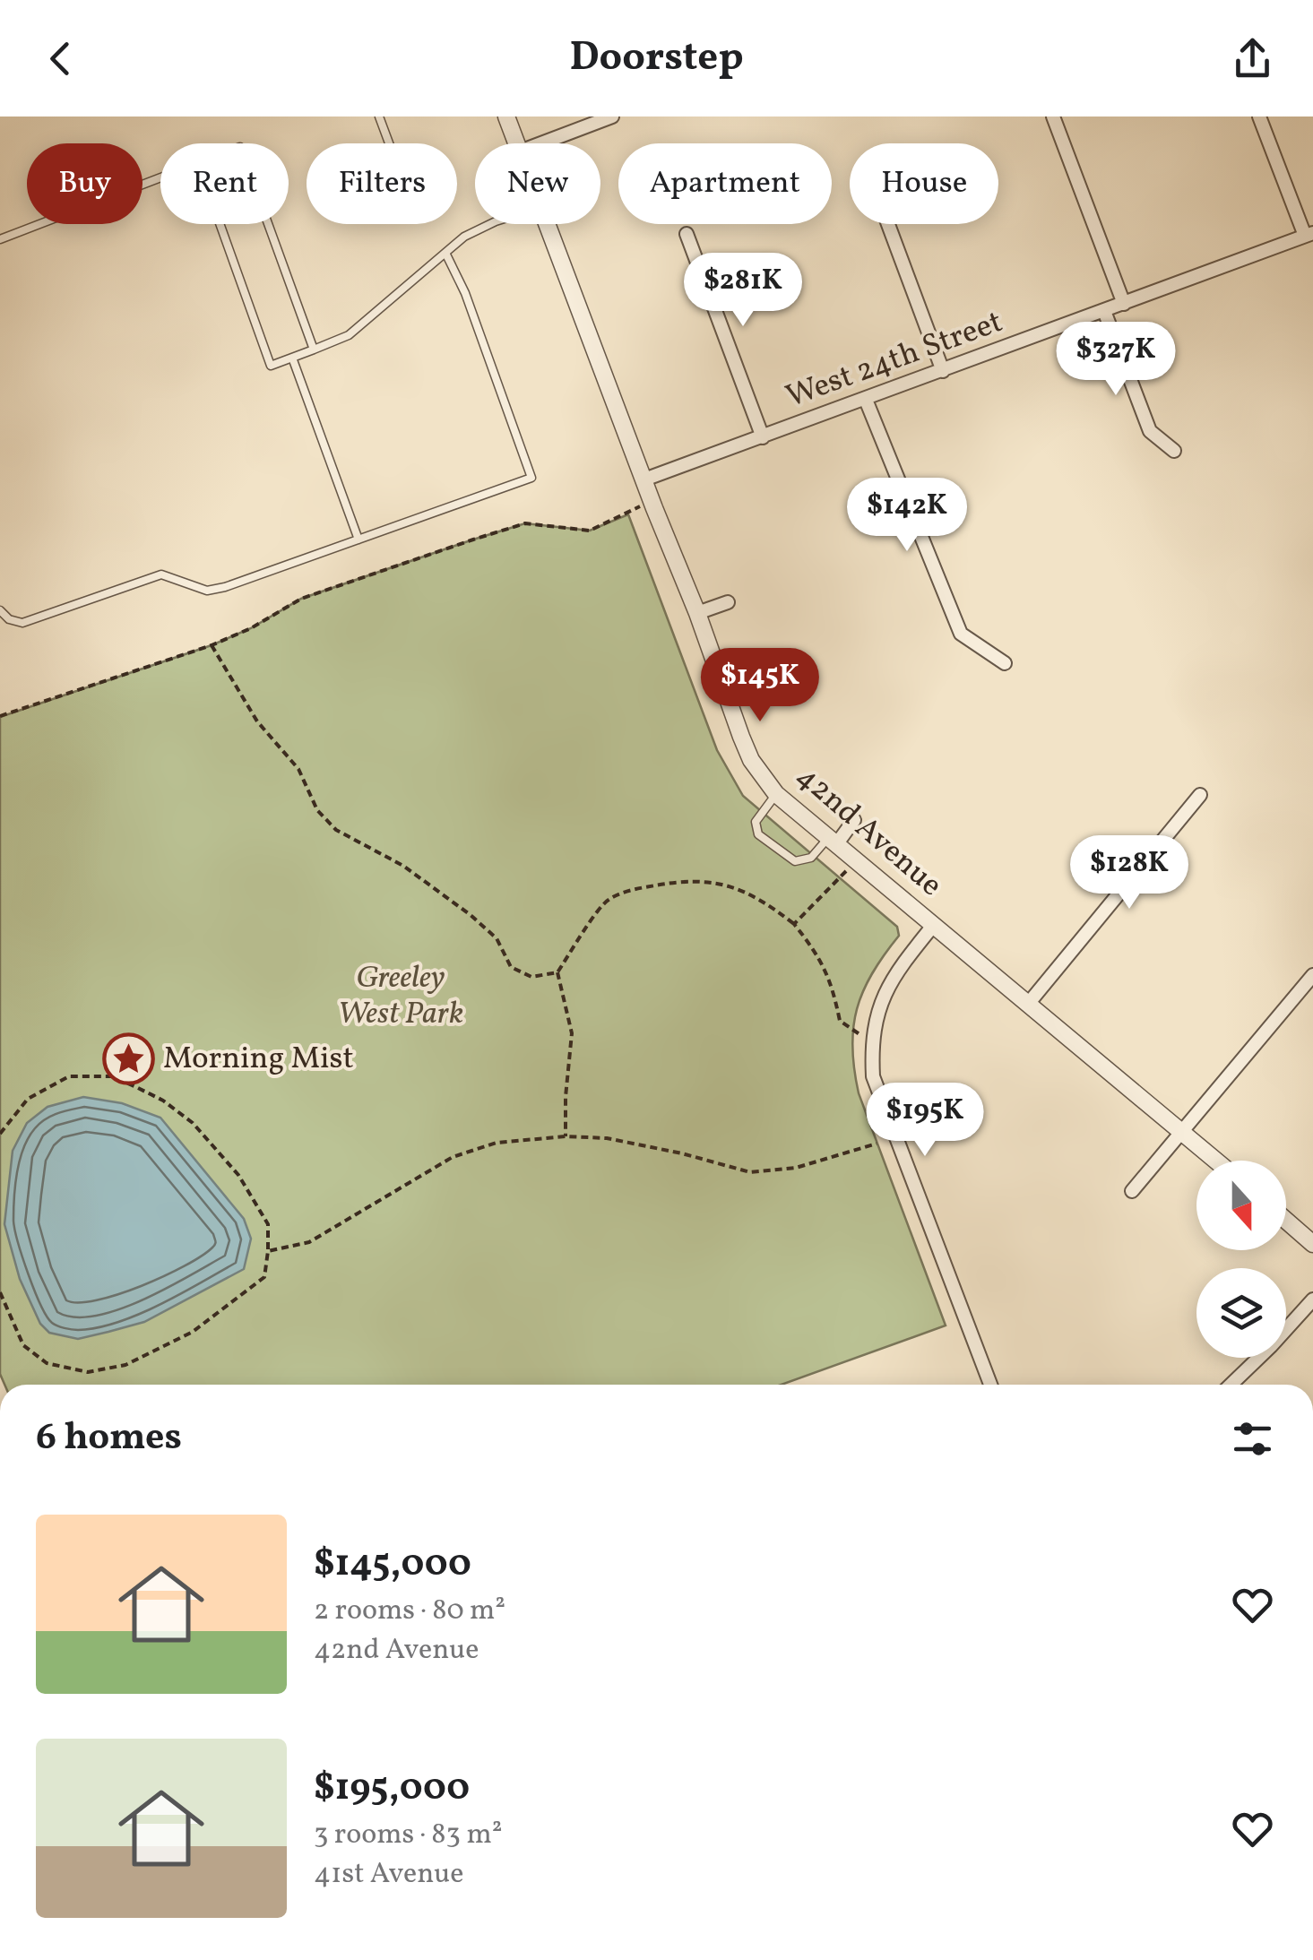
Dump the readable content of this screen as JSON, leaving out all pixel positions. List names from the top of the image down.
{
  "streets": {
    "street": ["West 24th Street", "42nd Avenue"]
  },
  "crossings": [
    ["West 24th Street", "42nd Avenue"]
  ],
  "parks": ["Greeley West Park"],
  "places": {
    "place": ["Morning Mist"]
  },
  "north": "bottom",
  "page": {
    "header": "Doorstep",
    "chip": [
      "Buy",
      "Rent",
      "Filters",
      "New",
      "Apartment",
      "House"
    ],
    "price": [
      "$281K",
      "$327K",
      "$142K",
      "$145K",
      "$128K",
      "$195K"
    ],
    "heading": "6 homes",
    "list": [
      {
        "name": "$145,000",
        "note": "2 rooms · 80 m² · 42nd Avenue"
      },
      {
        "name": "$195,000",
        "note": "3 rooms · 83 m² · 41st Avenue"
      }
    ]
  }
}
